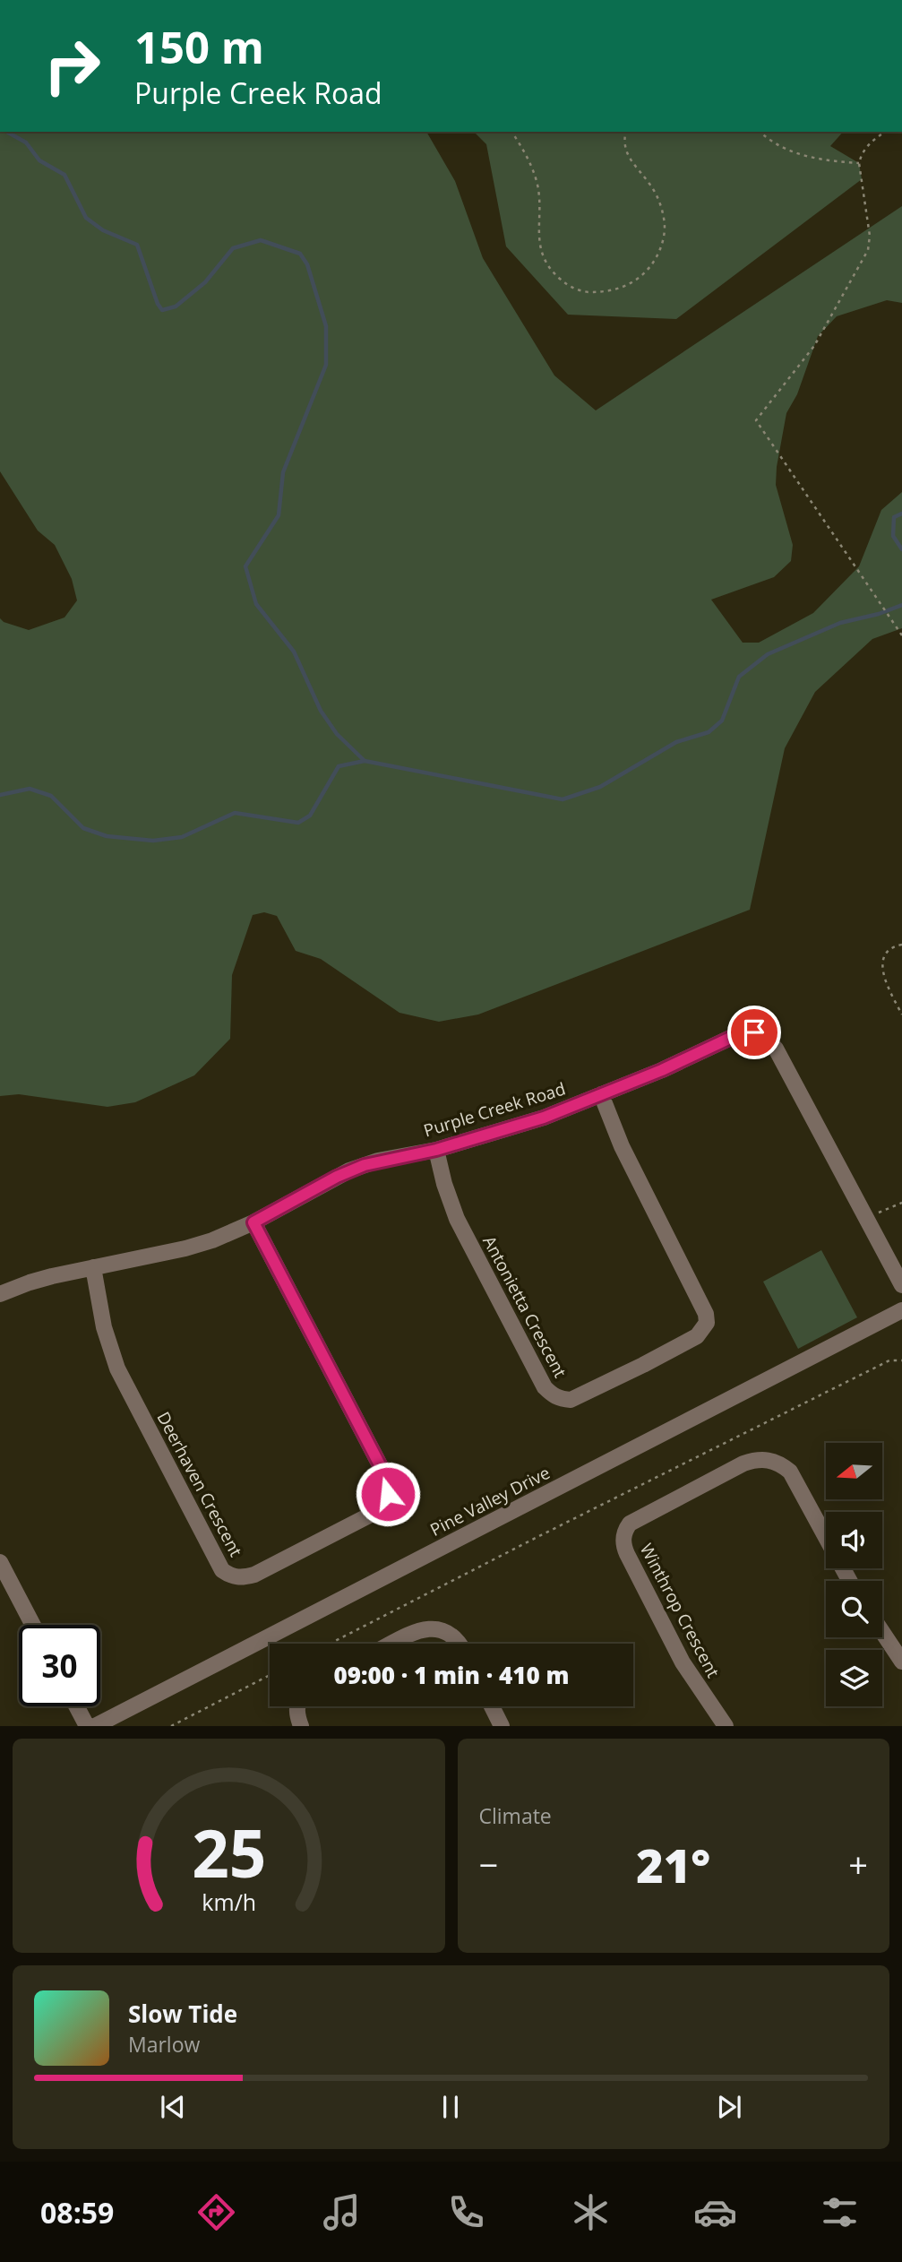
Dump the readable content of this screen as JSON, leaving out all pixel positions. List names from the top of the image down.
{
  "streets": {
    "street": [
      "Purple Creek Road",
      "Antonietta Crescent",
      "Deerhaven Crescent",
      "Pine Valley Drive",
      "Winthrop Crescent"
    ]
  },
  "crossings": [
    ["Purple Creek Road", "Antonietta Crescent"],
    ["Purple Creek Road", "Deerhaven Crescent"]
  ],
  "north": "left",
  "page": {
    "turn": ["150 m", "Purple Creek Road"],
    "limit": "30",
    "trip": "09:00 · 1 min · 410 m",
    "tile": "Climate",
    "heat": ["−", "21°", "+"],
    "song": ["Slow Tide", "Marlow"],
    "tabs": "08:59",
    "gauge": ["25", "km/h"]
  }
}
